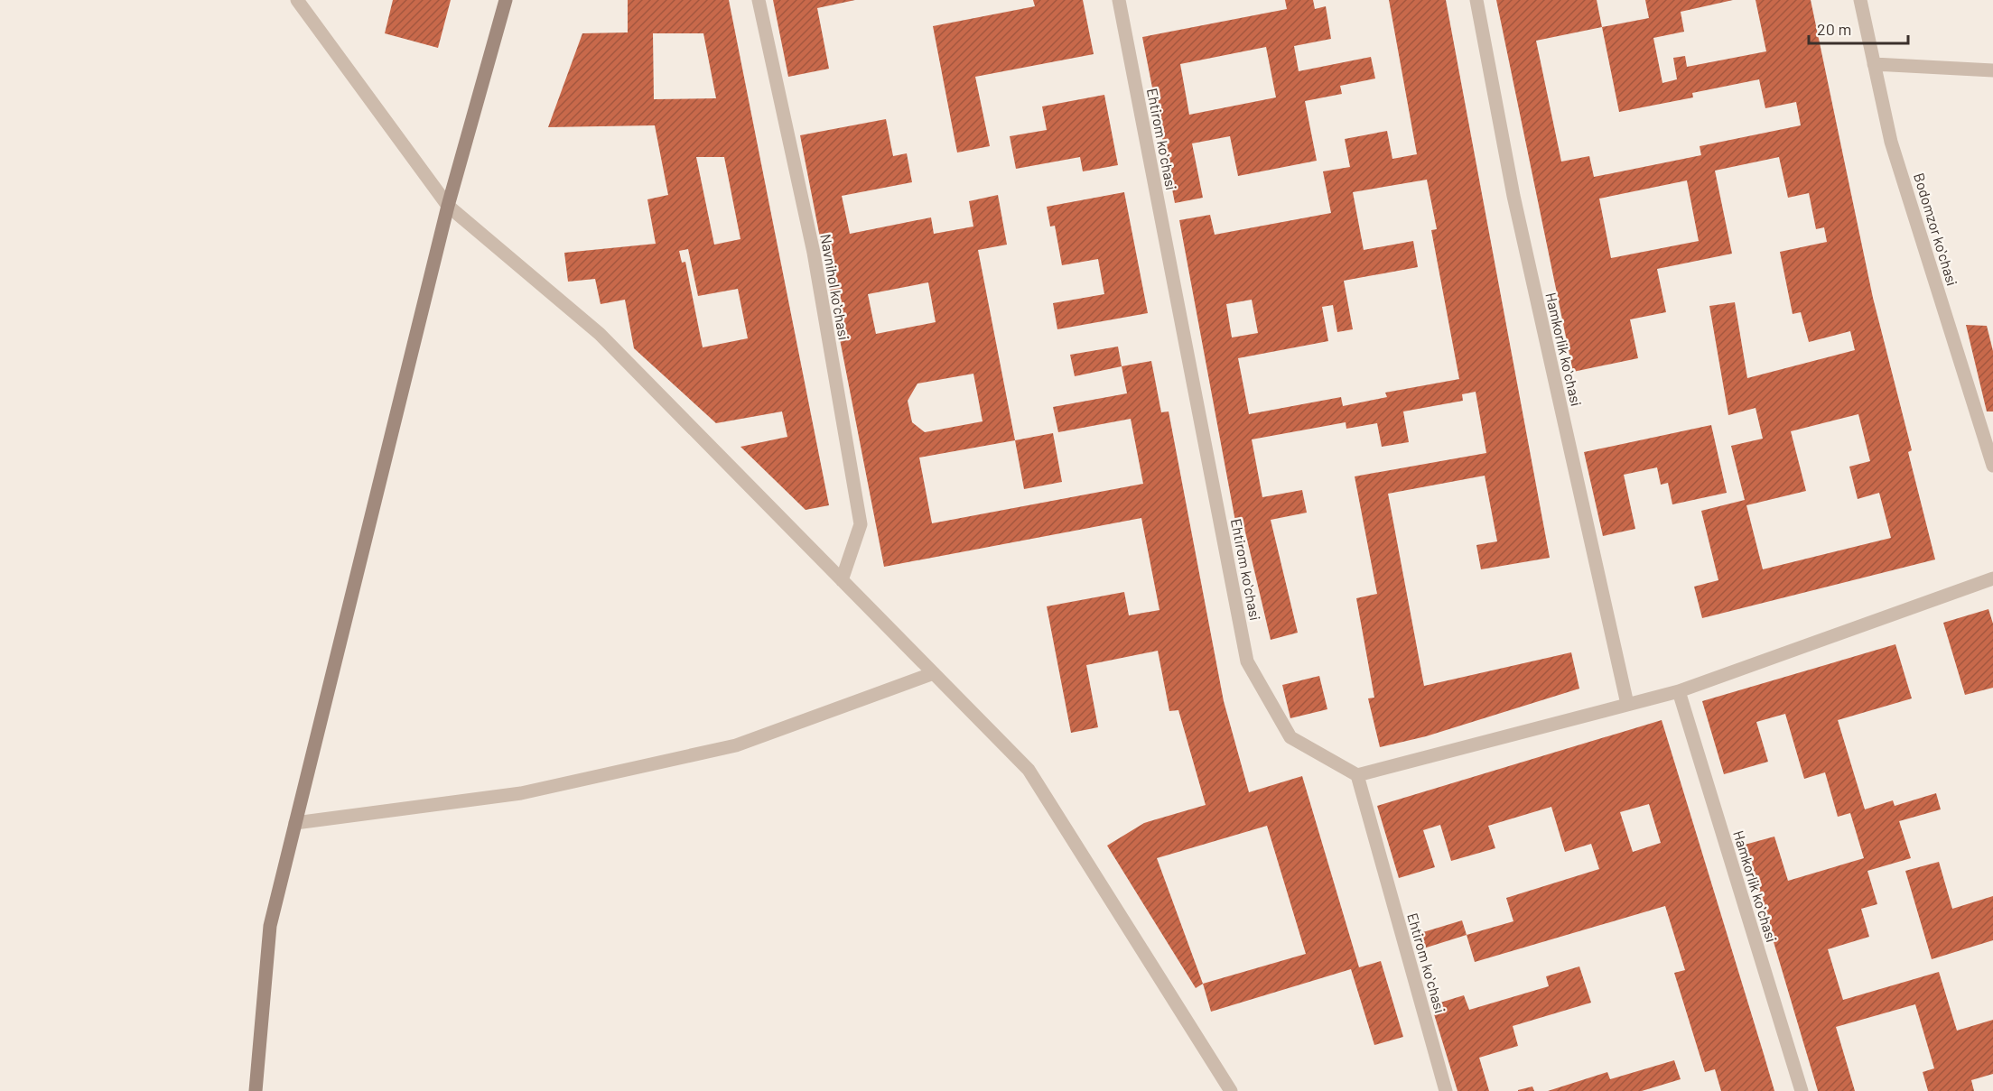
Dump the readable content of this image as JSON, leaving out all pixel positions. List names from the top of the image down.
{
  "streets": {
    "street": [
      "Ehtirom koʻchasi",
      "Bodomzor koʻchasi",
      "Navnihol koʻchasi",
      "Hamkorlik koʻchasi"
    ]
  },
  "scale_bar": "20 m"
}
